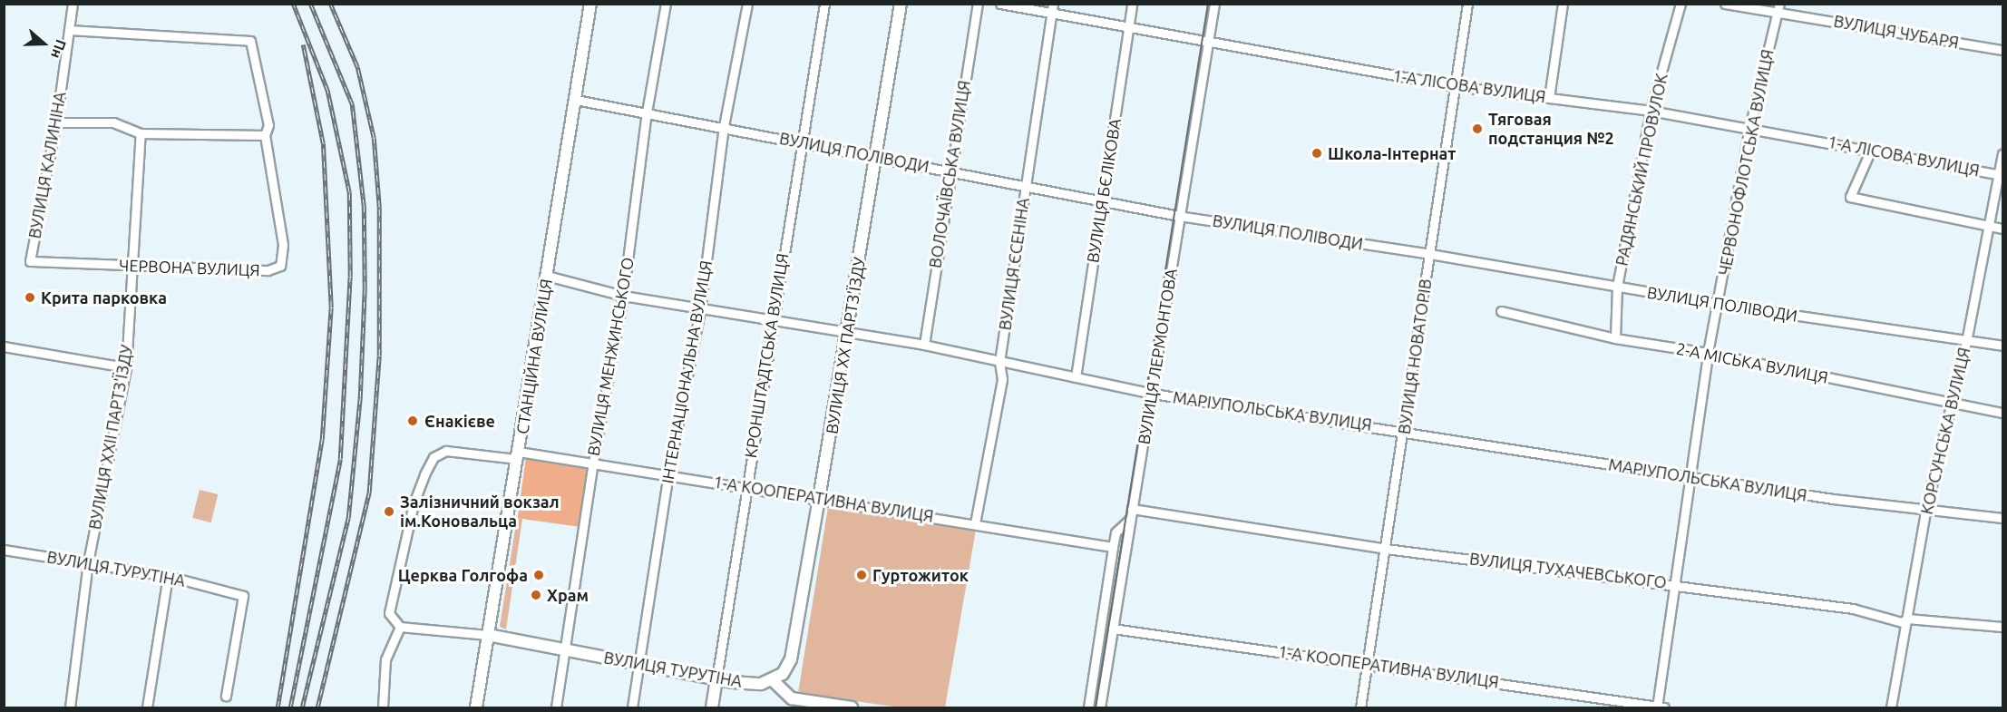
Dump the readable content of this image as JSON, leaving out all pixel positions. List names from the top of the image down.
{
  "streets": {
    "street": [
      "ВУЛИЦЯ ЧУБАРЯ",
      "1-А ЛІСОВА ВУЛИЦЯ",
      "ВУЛИЦЯ ПОЛІВОДИ",
      "ЧЕРВОНОФЛОТСЬКА ВУЛИЦЯ",
      "ВУЛИЦЯ КАЛИНІНА",
      "РАДЯНСЬКИЙ ПРОВУЛОК",
      "ВОЛОЧАЇВСЬКА ВУЛИЦЯ",
      "ВУЛИЦЯ БЄЛІКОВА",
      "ВУЛИЦЯ ЄСЕНІНА",
      "ЧЕРВОНА ВУЛИЦЯ",
      "ВУЛИЦЯ XX ПАРТЗ'ЇЗДУ",
      "КРОНШТАДТСЬКА ВУЛИЦЯ",
      "СТАНЦІЙНА ВУЛИЦЯ",
      "ВУЛИЦЯ МЕНЖИНСЬКОГО",
      "ВУЛИЦЯ ЛЕРМОНТОВА",
      "ВУЛИЦЯ НОВАТОРІВ",
      "2-А МІСЬКА ВУЛИЦЯ",
      "ІНТЕРНАЦІОНАЛЬНА ВУЛИЦЯ",
      "МАРІУПОЛЬСЬКА ВУЛИЦЯ",
      "КОРСУНСЬКА ВУЛИЦЯ",
      "ВУЛИЦЯ XXII ПАРТЗ'ЇЗДУ",
      "1-А КООПЕРАТИВНА ВУЛИЦЯ",
      "ВУЛИЦЯ ТУРУТІНА",
      "ВУЛИЦЯ ТУХАЧЕВСЬКОГО"
    ]
  },
  "crossings": [
    ["ВУЛИЦЯ ЧУБАРЯ", "ЧЕРВОНОФЛОТСЬКА ВУЛИЦЯ"],
    ["1-А ЛІСОВА ВУЛИЦЯ", "ЧЕРВОНОФЛОТСЬКА ВУЛИЦЯ"],
    ["1-А ЛІСОВА ВУЛИЦЯ", "РАДЯНСЬКИЙ ПРОВУЛОК"],
    ["1-А ЛІСОВА ВУЛИЦЯ", "ВУЛИЦЯ БЄЛІКОВА"],
    ["1-А ЛІСОВА ВУЛИЦЯ", "ВУЛИЦЯ ЄСЕНІНА"],
    ["1-А ЛІСОВА ВУЛИЦЯ", "ВУЛИЦЯ ЛЕРМОНТОВА"],
    ["1-А ЛІСОВА ВУЛИЦЯ", "ВУЛИЦЯ НОВАТОРІВ"],
    ["1-А ЛІСОВА ВУЛИЦЯ", "КОРСУНСЬКА ВУЛИЦЯ"],
    ["ВУЛИЦЯ ПОЛІВОДИ", "ЧЕРВОНОФЛОТСЬКА ВУЛИЦЯ"],
    ["ВУЛИЦЯ ПОЛІВОДИ", "РАДЯНСЬКИЙ ПРОВУЛОК"],
    ["ВУЛИЦЯ ПОЛІВОДИ", "ВОЛОЧАЇВСЬКА ВУЛИЦЯ"],
    ["ВУЛИЦЯ ПОЛІВОДИ", "ВУЛИЦЯ БЄЛІКОВА"],
    ["ВУЛИЦЯ ПОЛІВОДИ", "ВУЛИЦЯ ЄСЕНІНА"],
    ["ВУЛИЦЯ ПОЛІВОДИ", "ВУЛИЦЯ XX ПАРТЗ'ЇЗДУ"],
    ["ВУЛИЦЯ ПОЛІВОДИ", "КРОНШТАДТСЬКА ВУЛИЦЯ"],
    ["ВУЛИЦЯ ПОЛІВОДИ", "СТАНЦІЙНА ВУЛИЦЯ"],
    ["ВУЛИЦЯ ПОЛІВОДИ", "ВУЛИЦЯ МЕНЖИНСЬКОГО"],
    ["ВУЛИЦЯ ПОЛІВОДИ", "ВУЛИЦЯ ЛЕРМОНТОВА"],
    ["ВУЛИЦЯ ПОЛІВОДИ", "ВУЛИЦЯ НОВАТОРІВ"],
    ["ВУЛИЦЯ ПОЛІВОДИ", "ІНТЕРНАЦІОНАЛЬНА ВУЛИЦЯ"],
    ["ВУЛИЦЯ ПОЛІВОДИ", "КОРСУНСЬКА ВУЛИЦЯ"],
    ["ЧЕРВОНОФЛОТСЬКА ВУЛИЦЯ", "2-А МІСЬКА ВУЛИЦЯ"],
    ["ЧЕРВОНОФЛОТСЬКА ВУЛИЦЯ", "МАРІУПОЛЬСЬКА ВУЛИЦЯ"],
    ["ЧЕРВОНОФЛОТСЬКА ВУЛИЦЯ", "1-А КООПЕРАТИВНА ВУЛИЦЯ"],
    ["ЧЕРВОНОФЛОТСЬКА ВУЛИЦЯ", "ВУЛИЦЯ ТУХАЧЕВСЬКОГО"],
    ["ВУЛИЦЯ КАЛИНІНА", "ЧЕРВОНА ВУЛИЦЯ"],
    ["РАДЯНСЬКИЙ ПРОВУЛОК", "2-А МІСЬКА ВУЛИЦЯ"],
    ["ВОЛОЧАЇВСЬКА ВУЛИЦЯ", "МАРІУПОЛЬСЬКА ВУЛИЦЯ"],
    ["ВУЛИЦЯ БЄЛІКОВА", "МАРІУПОЛЬСЬКА ВУЛИЦЯ"],
    ["ВУЛИЦЯ ЄСЕНІНА", "МАРІУПОЛЬСЬКА ВУЛИЦЯ"],
    ["ВУЛИЦЯ ЄСЕНІНА", "1-А КООПЕРАТИВНА ВУЛИЦЯ"],
    ["ЧЕРВОНА ВУЛИЦЯ", "ВУЛИЦЯ XXII ПАРТЗ'ЇЗДУ"],
    ["ВУЛИЦЯ XX ПАРТЗ'ЇЗДУ", "МАРІУПОЛЬСЬКА ВУЛИЦЯ"],
    ["ВУЛИЦЯ XX ПАРТЗ'ЇЗДУ", "1-А КООПЕРАТИВНА ВУЛИЦЯ"],
    ["ВУЛИЦЯ XX ПАРТЗ'ЇЗДУ", "ВУЛИЦЯ ТУРУТІНА"],
    ["КРОНШТАДТСЬКА ВУЛИЦЯ", "МАРІУПОЛЬСЬКА ВУЛИЦЯ"],
    ["КРОНШТАДТСЬКА ВУЛИЦЯ", "1-А КООПЕРАТИВНА ВУЛИЦЯ"],
    ["КРОНШТАДТСЬКА ВУЛИЦЯ", "ВУЛИЦЯ ТУРУТІНА"],
    ["СТАНЦІЙНА ВУЛИЦЯ", "МАРІУПОЛЬСЬКА ВУЛИЦЯ"],
    ["СТАНЦІЙНА ВУЛИЦЯ", "1-А КООПЕРАТИВНА ВУЛИЦЯ"],
    ["СТАНЦІЙНА ВУЛИЦЯ", "ВУЛИЦЯ ТУРУТІНА"],
    ["ВУЛИЦЯ МЕНЖИНСЬКОГО", "МАРІУПОЛЬСЬКА ВУЛИЦЯ"],
    ["ВУЛИЦЯ МЕНЖИНСЬКОГО", "1-А КООПЕРАТИВНА ВУЛИЦЯ"],
    ["ВУЛИЦЯ МЕНЖИНСЬКОГО", "ВУЛИЦЯ ТУРУТІНА"],
    ["ВУЛИЦЯ ЛЕРМОНТОВА", "МАРІУПОЛЬСЬКА ВУЛИЦЯ"],
    ["ВУЛИЦЯ ЛЕРМОНТОВА", "1-А КООПЕРАТИВНА ВУЛИЦЯ"],
    ["ВУЛИЦЯ ЛЕРМОНТОВА", "ВУЛИЦЯ ТУХАЧЕВСЬКОГО"],
    ["ВУЛИЦЯ НОВАТОРІВ", "МАРІУПОЛЬСЬКА ВУЛИЦЯ"],
    ["ВУЛИЦЯ НОВАТОРІВ", "1-А КООПЕРАТИВНА ВУЛИЦЯ"],
    ["ВУЛИЦЯ НОВАТОРІВ", "ВУЛИЦЯ ТУХАЧЕВСЬКОГО"],
    ["2-А МІСЬКА ВУЛИЦЯ", "КОРСУНСЬКА ВУЛИЦЯ"],
    ["ІНТЕРНАЦІОНАЛЬНА ВУЛИЦЯ", "МАРІУПОЛЬСЬКА ВУЛИЦЯ"],
    ["ІНТЕРНАЦІОНАЛЬНА ВУЛИЦЯ", "1-А КООПЕРАТИВНА ВУЛИЦЯ"],
    ["ІНТЕРНАЦІОНАЛЬНА ВУЛИЦЯ", "ВУЛИЦЯ ТУРУТІНА"],
    ["МАРІУПОЛЬСЬКА ВУЛИЦЯ", "КОРСУНСЬКА ВУЛИЦЯ"],
    ["КОРСУНСЬКА ВУЛИЦЯ", "ВУЛИЦЯ ТУХАЧЕВСЬКОГО"],
    ["ВУЛИЦЯ XXII ПАРТЗ'ЇЗДУ", "ВУЛИЦЯ ТУРУТІНА"]
  ],
  "places": [
    "Тяговая подстанция №2",
    "Школа-Інтернат",
    "Крита парковка",
    "Єнакієве",
    "Залізничний вокзал ім.Коновальца",
    "Церква Голгофа",
    "Гуртожиток",
    "Храм"
  ],
  "north": "right"
}
